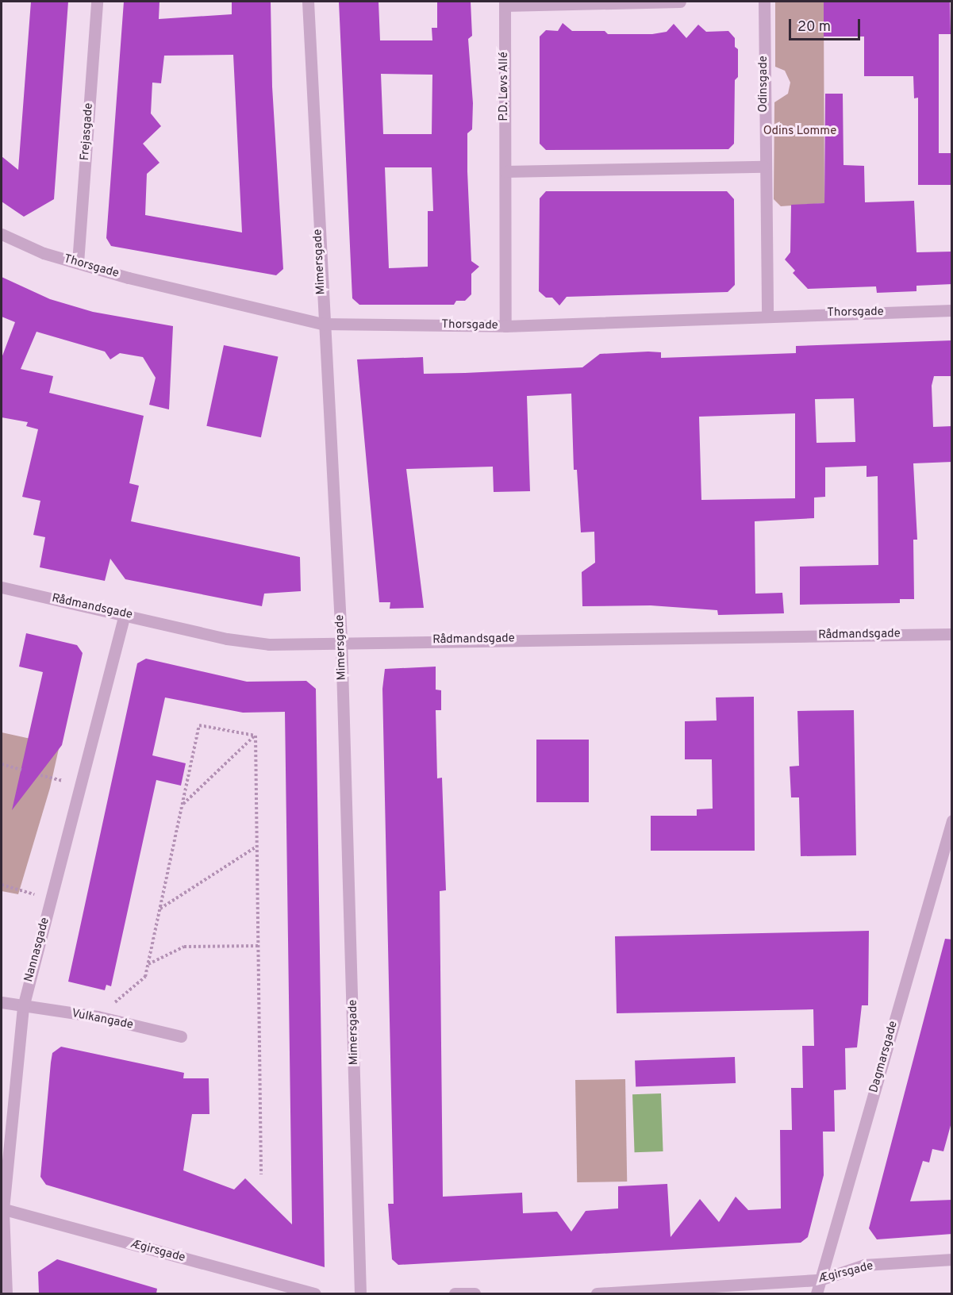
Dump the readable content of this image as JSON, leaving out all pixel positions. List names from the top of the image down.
{
  "streets": {
    "street": [
      "Odinsgade",
      "P.D. Løvs Allé",
      "Frejasgade",
      "Mimersgade",
      "Thorsgade",
      "Rådmandsgade",
      "Nannasgade",
      "Vulkangade",
      "Dagmarsgade",
      "Ægirsgade"
    ]
  },
  "crossings": [
    ["Odinsgade", "Thorsgade"],
    ["P.D. Løvs Allé", "Thorsgade"],
    ["Frejasgade", "Thorsgade"],
    ["Mimersgade", "Thorsgade"],
    ["Mimersgade", "Rådmandsgade"],
    ["Rådmandsgade", "Nannasgade"],
    ["Nannasgade", "Vulkangade"],
    ["Nannasgade", "Ægirsgade"],
    ["Dagmarsgade", "Ægirsgade"]
  ],
  "parks": ["Odins Lomme"],
  "scale_bar": "20 m"
}
